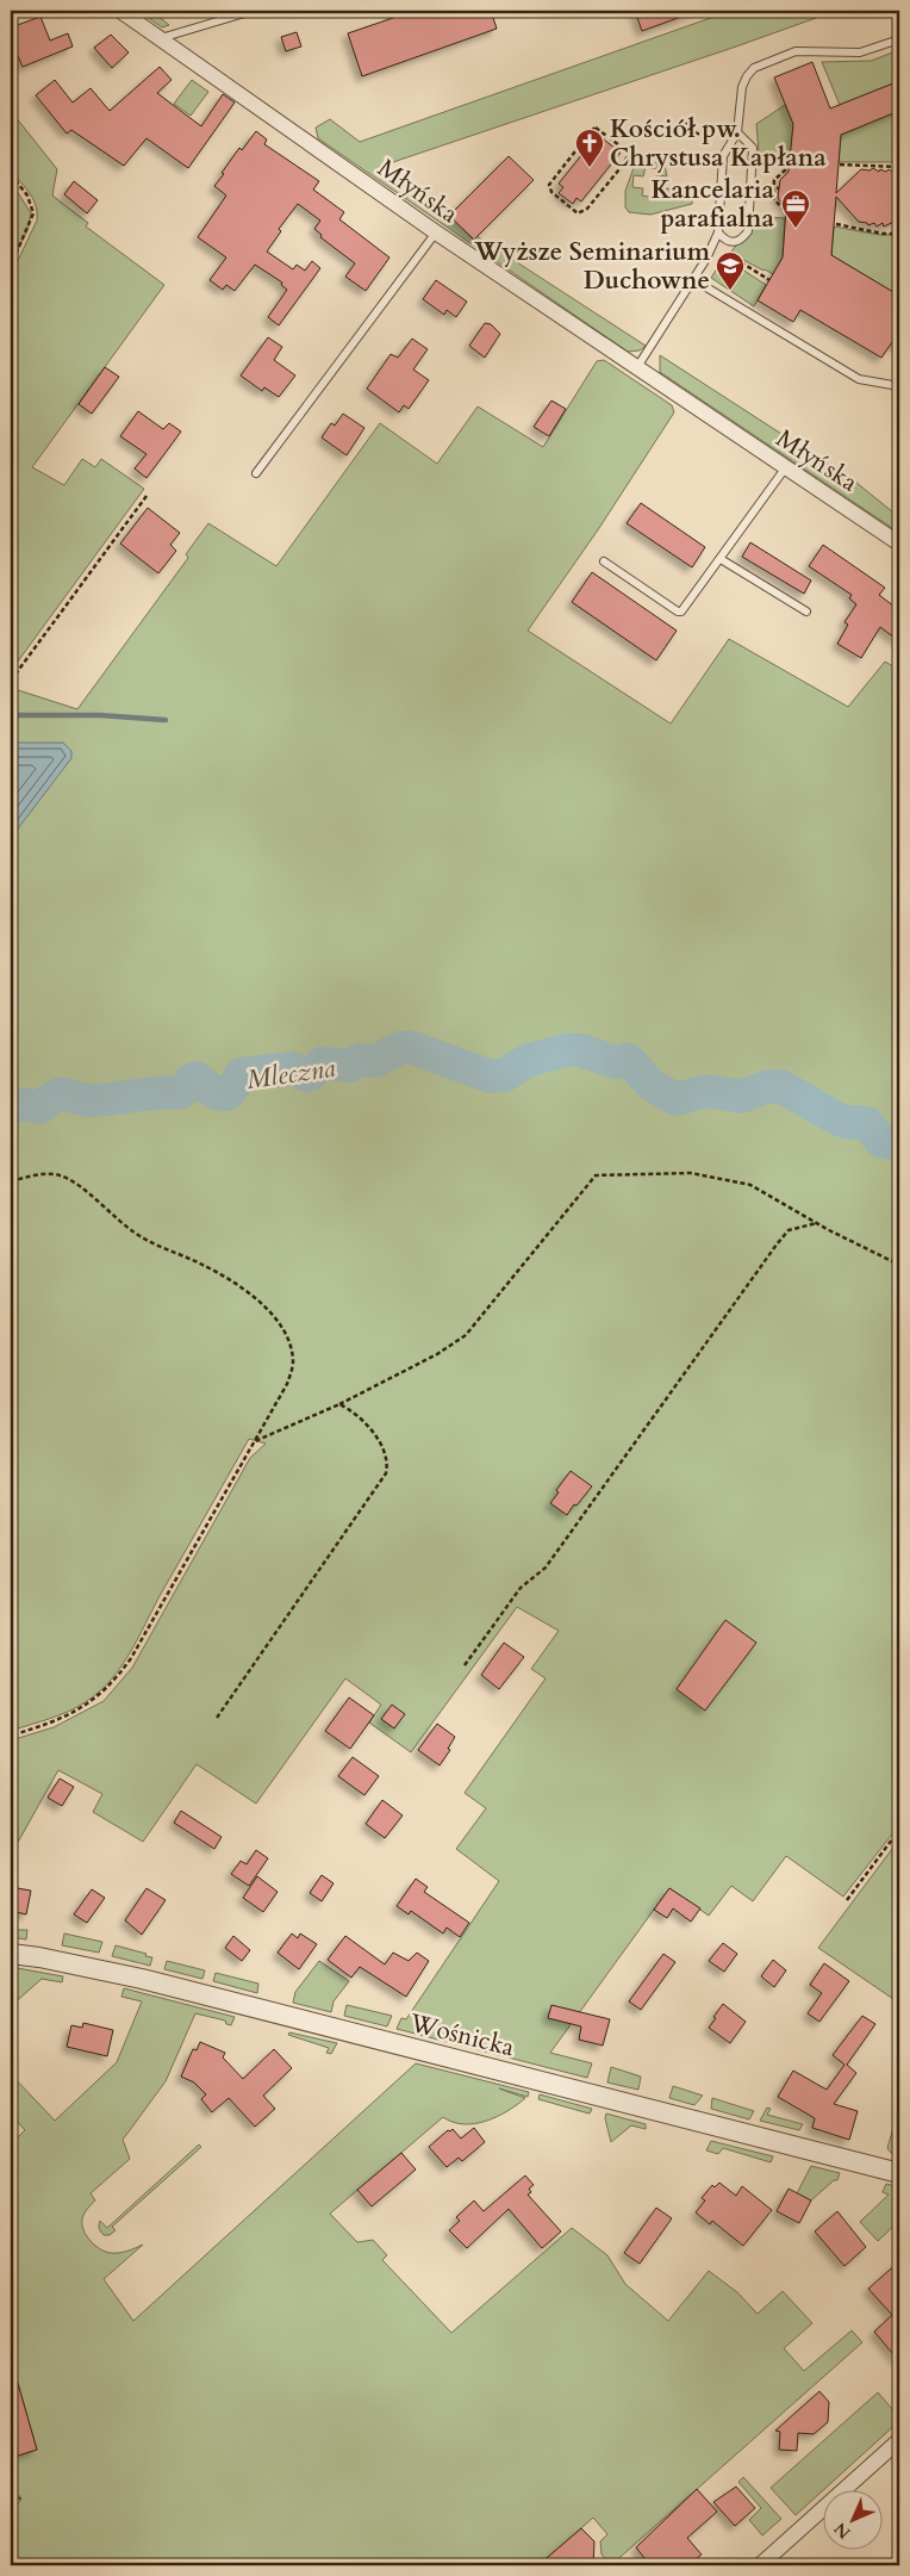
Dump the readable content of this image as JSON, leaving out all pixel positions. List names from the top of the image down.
{
  "streets": {
    "street": ["Młyńska", "Wośnicka"]
  },
  "water": ["Mleczna"],
  "places": {
    "church": ["Kościół pw. Chrystusa Kapłana"],
    "office": ["Kancelaria parafialna"],
    "school or university": ["Wyższe Seminarium Duchowne"]
  },
  "north": "bottom left"
}
